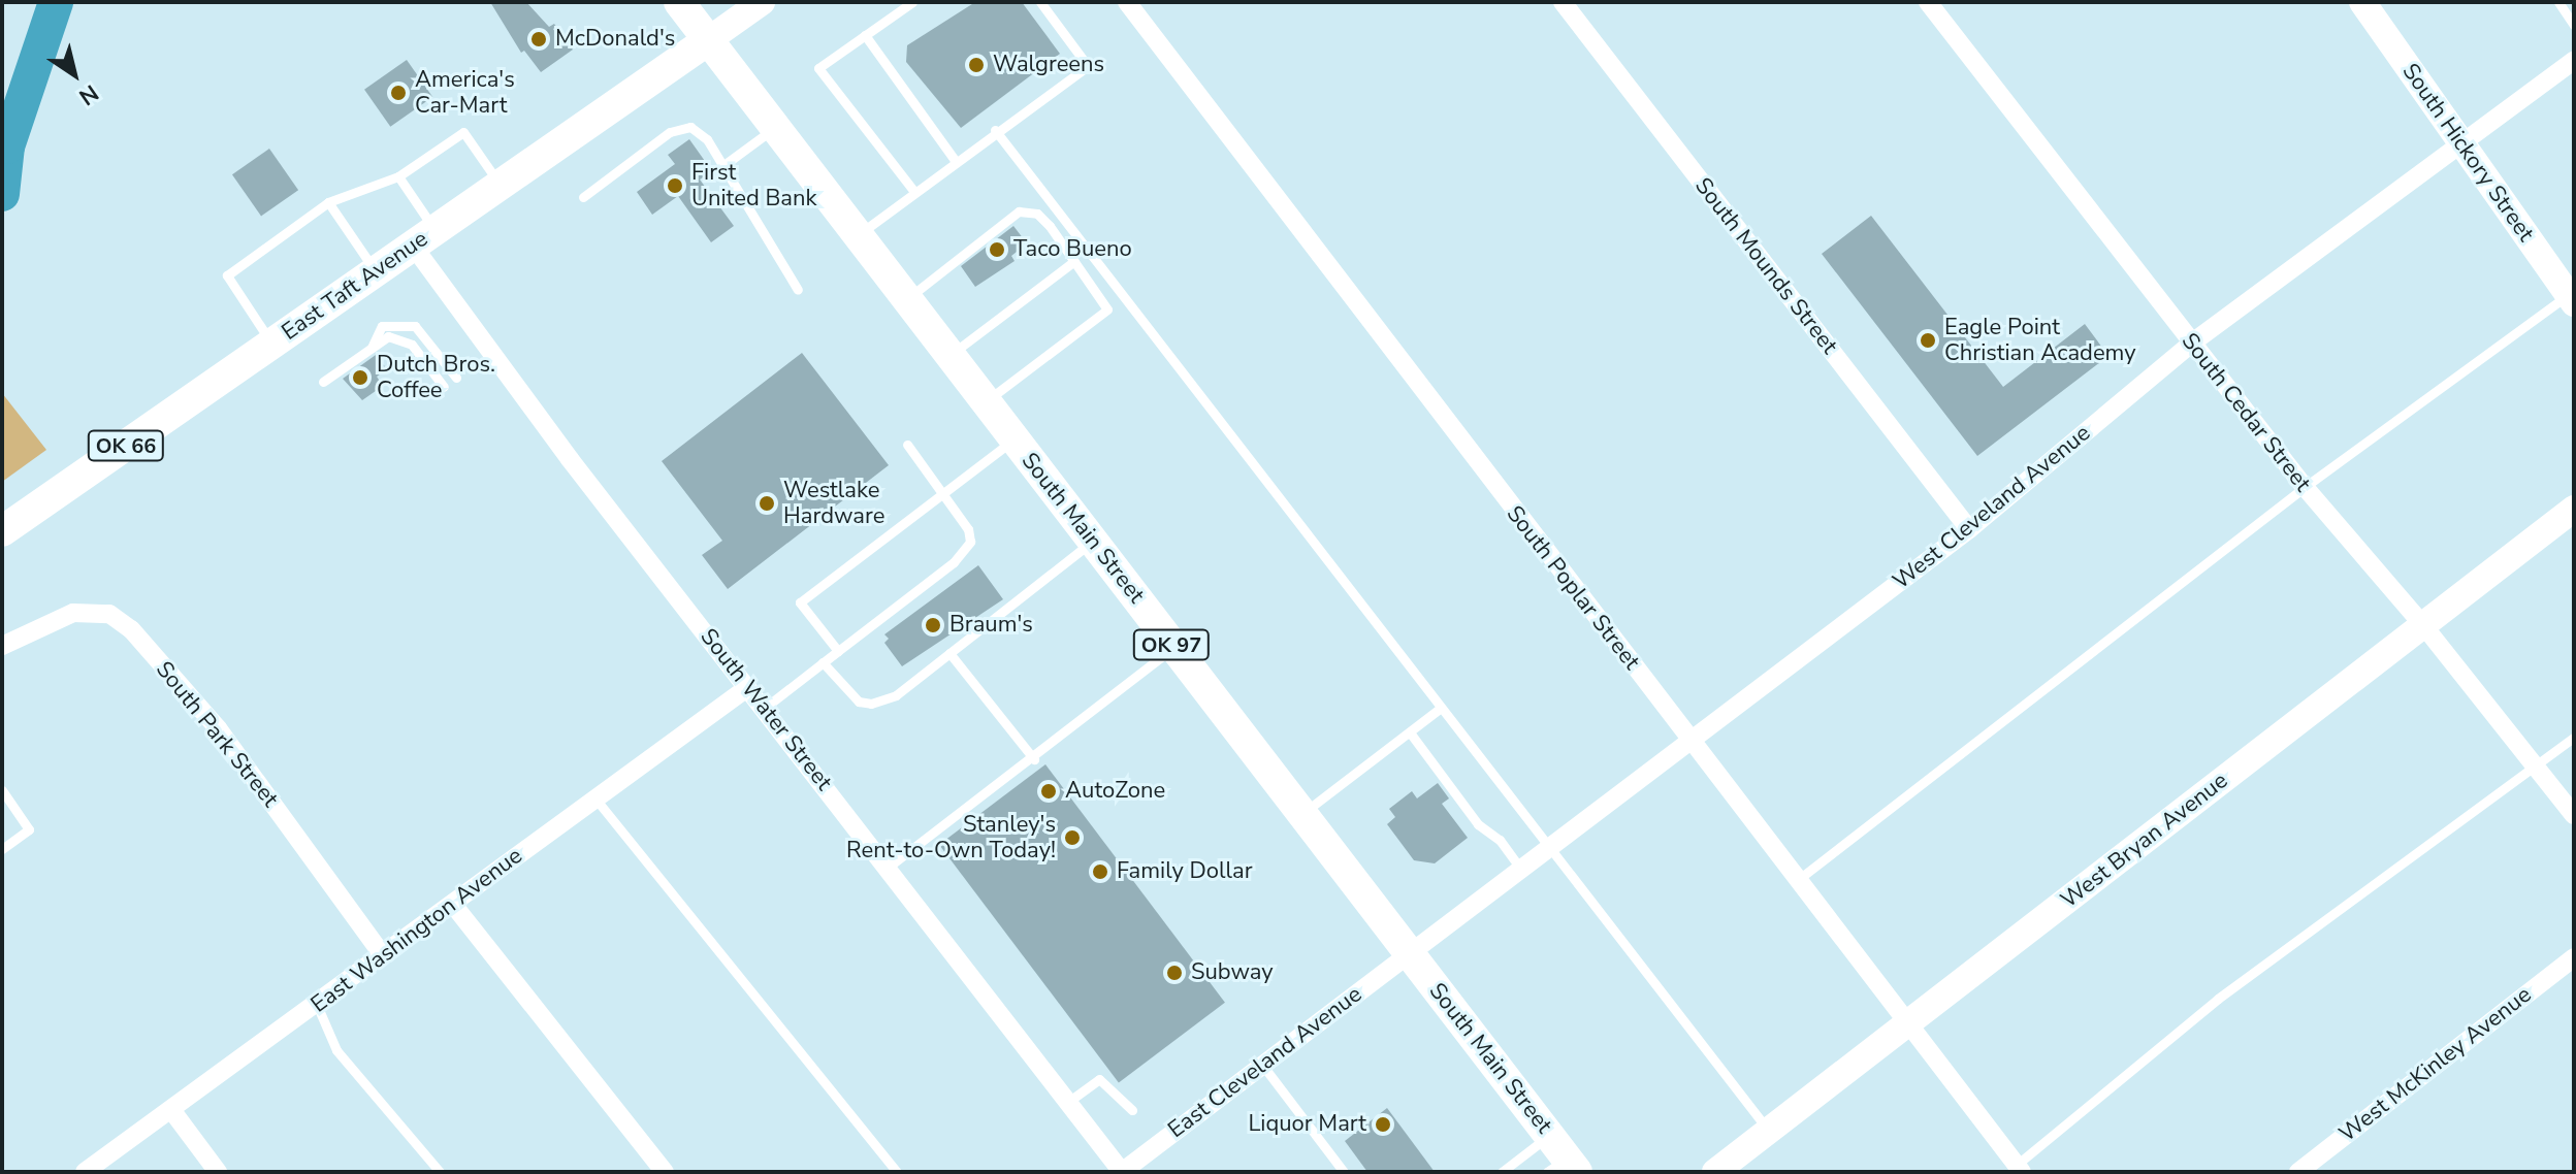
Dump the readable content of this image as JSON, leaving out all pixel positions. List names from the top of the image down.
{
  "streets": {
    "main road": [
      "East Taft Avenue",
      "OK 66",
      "South Main Street",
      "OK 97"
    ],
    "street": [
      "South Hickory Street",
      "South Mounds Street",
      "South Cedar Street",
      "West Cleveland Avenue",
      "South Poplar Street",
      "South Water Street",
      "South Park Street",
      "West Bryan Avenue",
      "East Washington Avenue",
      "East Cleveland Avenue",
      "West McKinley Avenue"
    ]
  },
  "crossings": [
    ["South Hickory Street", "West Cleveland Avenue"],
    ["South Mounds Street", "West Cleveland Avenue"],
    ["East Taft Avenue", "OK 66"],
    ["East Taft Avenue", "South Main Street"],
    ["East Taft Avenue", "South Water Street"],
    ["South Cedar Street", "West Cleveland Avenue"],
    ["South Cedar Street", "West Bryan Avenue"],
    ["OK 66", "South Main Street"],
    ["West Cleveland Avenue", "South Main Street"],
    ["West Cleveland Avenue", "South Poplar Street"],
    ["West Cleveland Avenue", "East Cleveland Avenue"],
    ["South Main Street", "East Cleveland Avenue"],
    ["South Poplar Street", "West Bryan Avenue"],
    ["South Water Street", "East Washington Avenue"],
    ["South Water Street", "East Cleveland Avenue"],
    ["South Park Street", "East Washington Avenue"]
  ],
  "places": [
    "McDonald's",
    "Walgreens",
    "America's Car-Mart",
    "First United Bank",
    "Taco Bueno",
    "Eagle Point Christian Academy",
    "Dutch Bros. Coffee",
    "Westlake Hardware",
    "Braum's",
    "AutoZone",
    "Stanley's Rent-to-Own Today!",
    "Family Dollar",
    "Subway",
    "Liquor Mart"
  ],
  "north": "bottom right"
}
